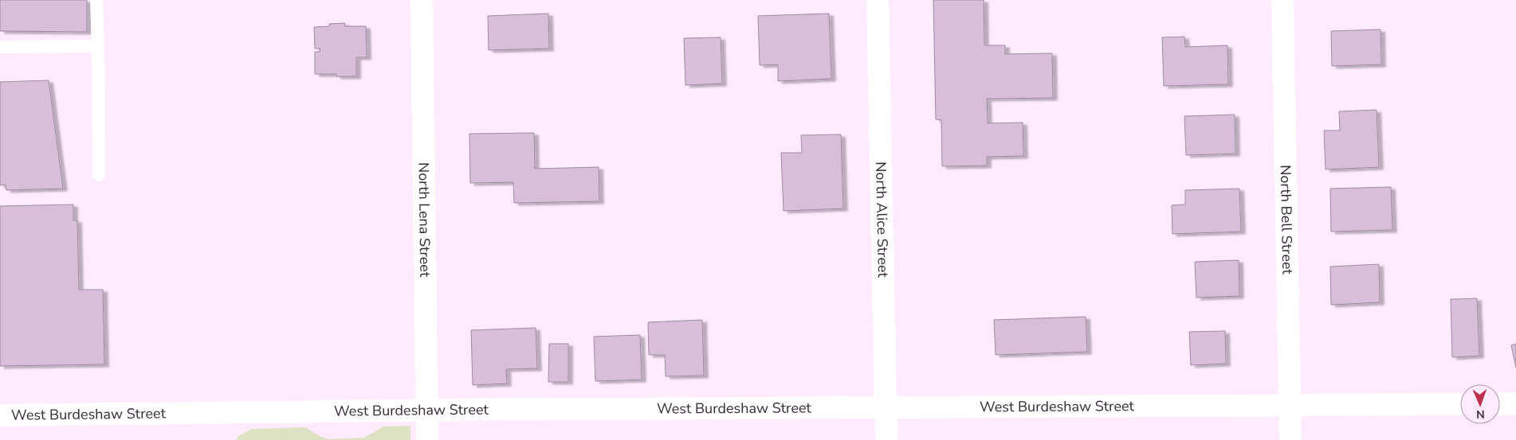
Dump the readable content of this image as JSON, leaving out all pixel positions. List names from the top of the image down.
{
  "streets": {
    "street": [
      "North Alice Street",
      "North Lena Street",
      "North Bell Street",
      "West Burdeshaw Street"
    ]
  },
  "crossings": [
    ["North Alice Street", "West Burdeshaw Street"],
    ["North Lena Street", "West Burdeshaw Street"],
    ["North Bell Street", "West Burdeshaw Street"]
  ],
  "north": "bottom"
}
